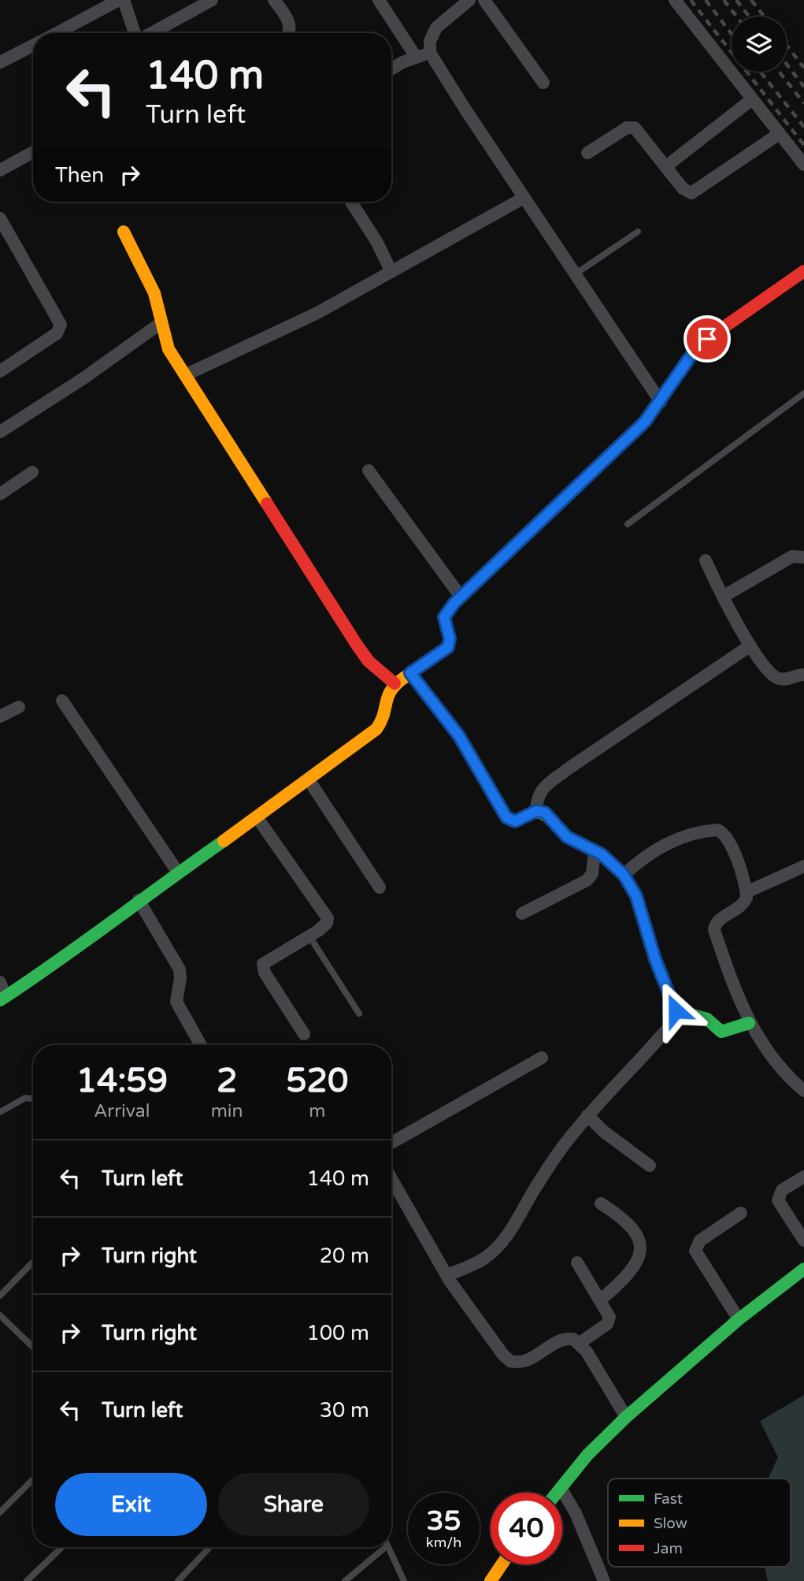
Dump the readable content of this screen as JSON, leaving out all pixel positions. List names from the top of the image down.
{
  "legend": ["Fast", "Slow", "Jam"],
  "page": {
    "turn": ["140 m", "Turn left"],
    "then": "Then",
    "eta": [
      "14:59",
      "Arrival",
      "2",
      "min",
      "520",
      "m"
    ],
    "list": [
      {
        "name": "Turn left",
        "value": "140 m"
      },
      {
        "name": "Turn right",
        "value": "20 m"
      },
      {
        "name": "Turn right",
        "value": "100 m"
      },
      {
        "name": "Turn left",
        "value": "30 m"
      }
    ],
    "buttons": ["Exit", "Share"],
    "speed": "35 km/h",
    "limit": "40"
  }
}
